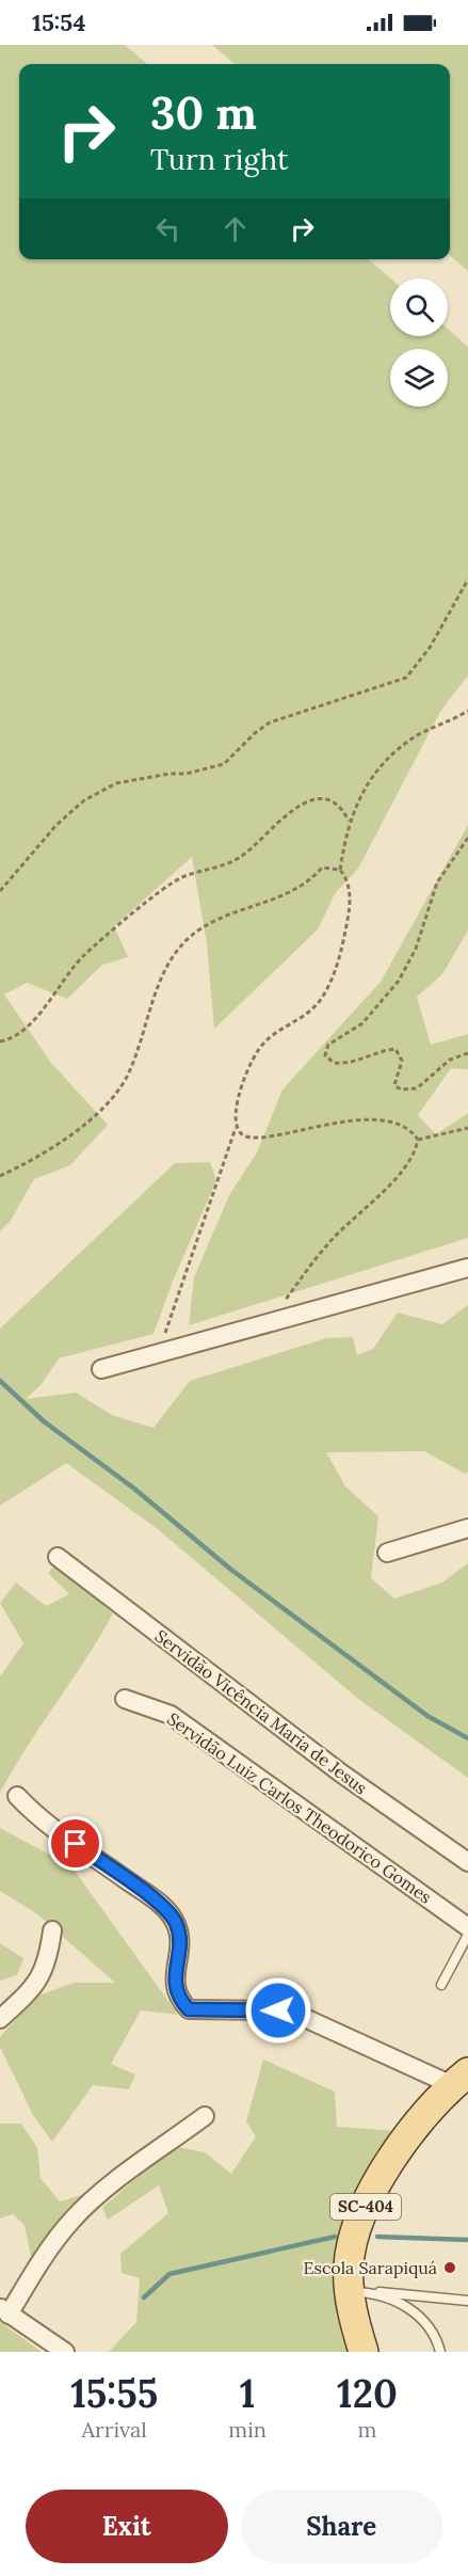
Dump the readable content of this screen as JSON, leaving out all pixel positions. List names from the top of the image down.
{
  "streets": {
    "main road": ["SC-404"],
    "street": ["Servidão Vicência Maria de Jesus", "Servidão Luiz Carlos Theodorico Gomes"]
  },
  "places": ["Escola Sarapiquá"],
  "page": {
    "status": "15:54",
    "turn": ["30 m", "Turn right"],
    "eta": [
      "15:55",
      "Arrival",
      "1",
      "min",
      "120",
      "m"
    ],
    "buttons": ["Exit", "Share"]
  }
}
